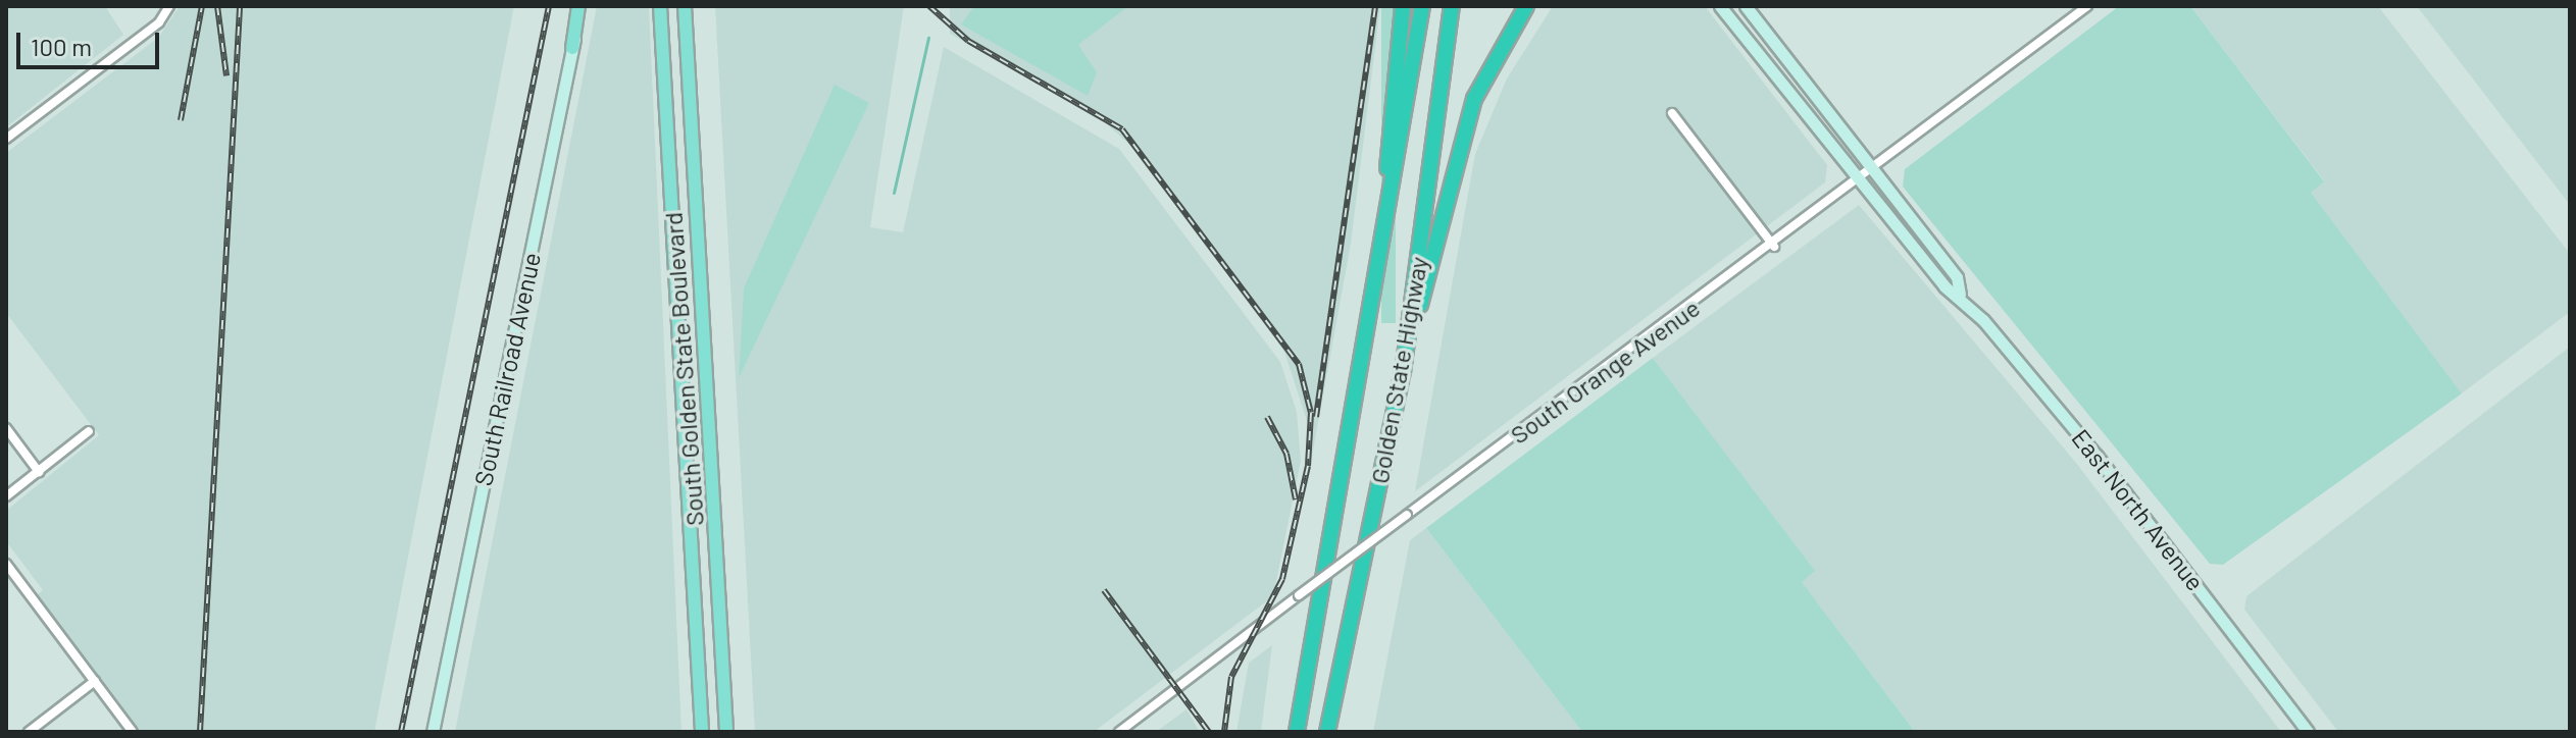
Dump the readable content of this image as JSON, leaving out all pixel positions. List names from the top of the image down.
{
  "streets": {
    "highway": ["Golden State Highway"],
    "main road": ["South Golden State Boulevard"],
    "street": ["South Railroad Avenue", "South Orange Avenue", "East North Avenue"]
  },
  "crossings": [
    ["South Orange Avenue", "East North Avenue"]
  ],
  "scale_bar": "100 m"
}
